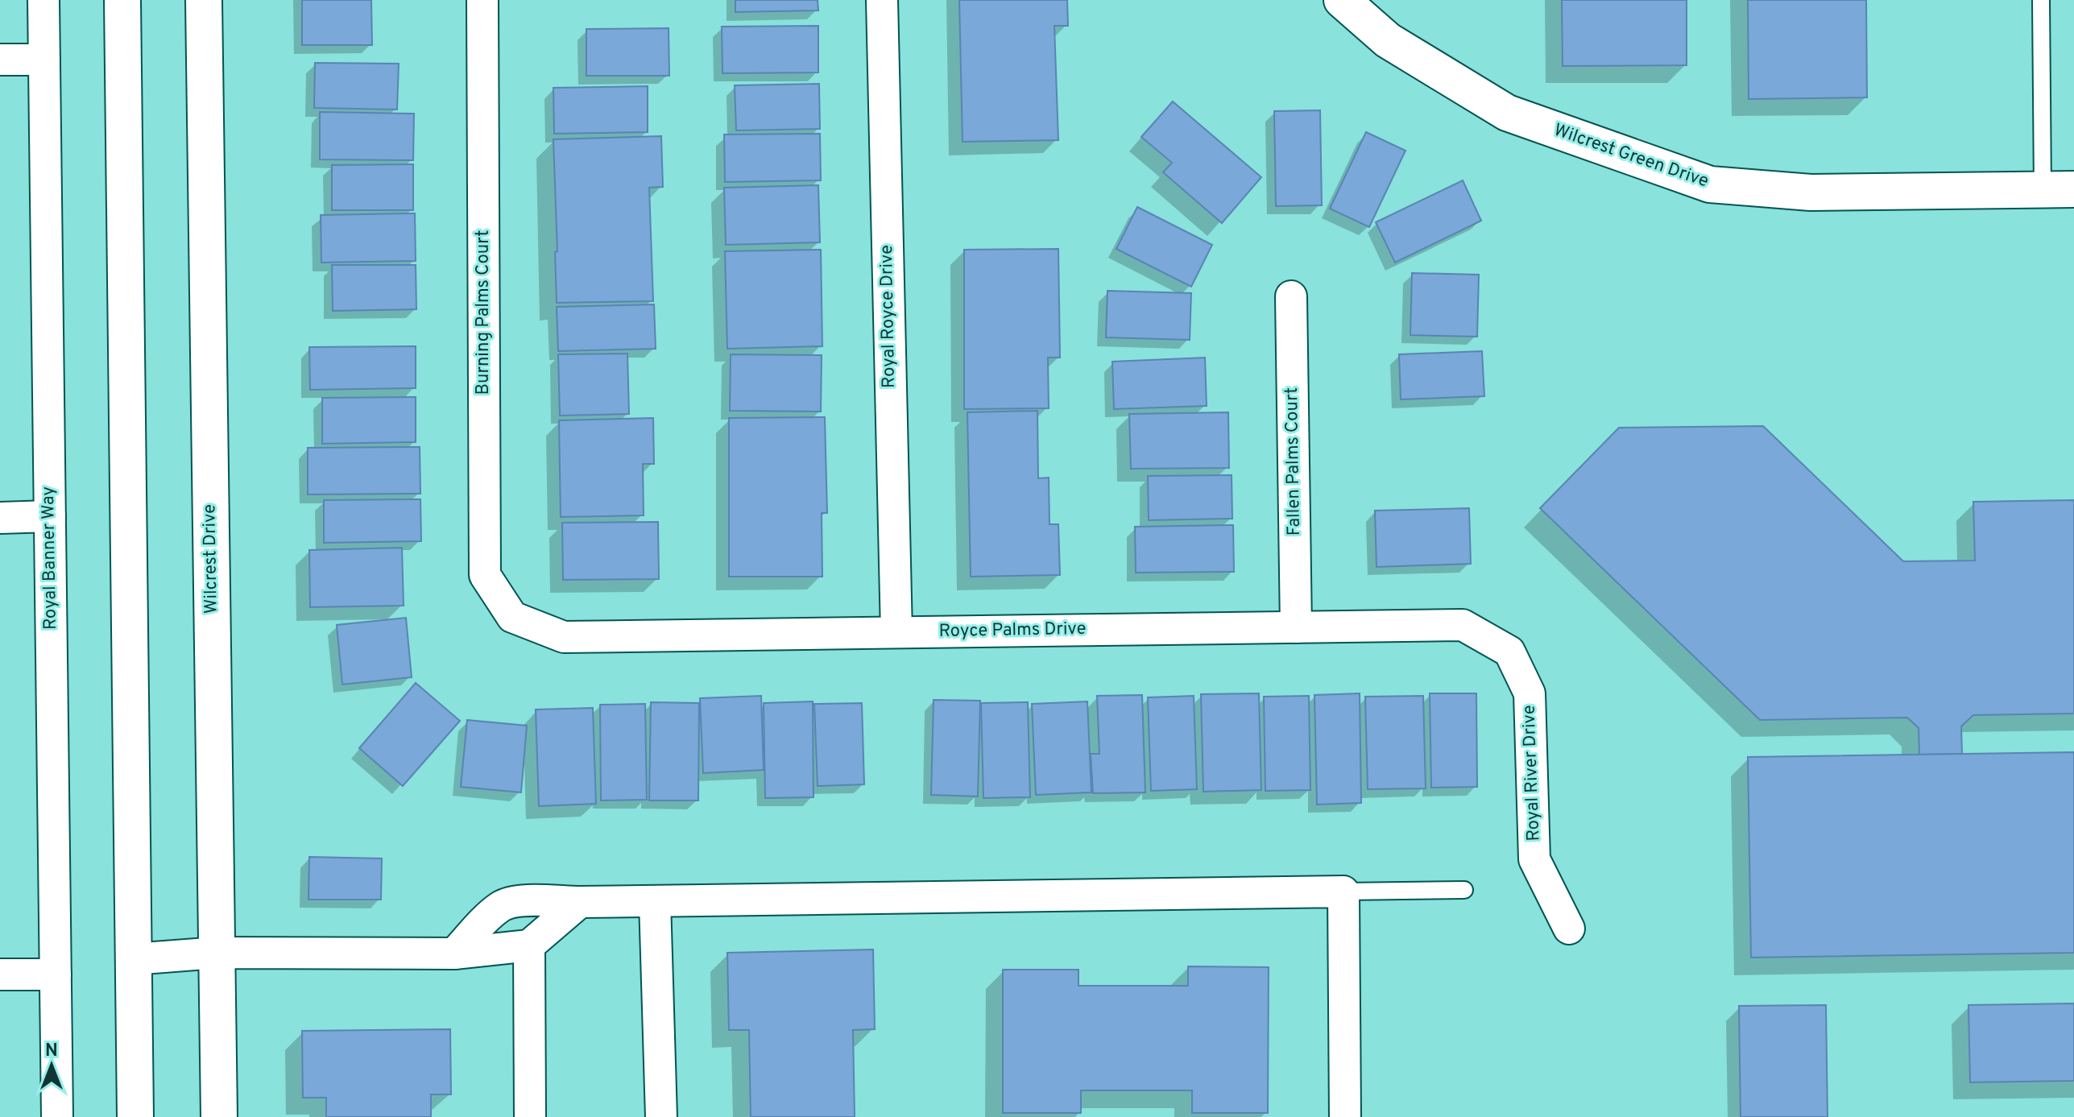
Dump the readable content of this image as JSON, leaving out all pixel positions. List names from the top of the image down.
{
  "streets": {
    "main road": ["Wilcrest Green Drive", "Wilcrest Drive"],
    "street": [
      "Burning Palms Court",
      "Royal Royce Drive",
      "Fallen Palms Court",
      "Royal Banner Way",
      "Royce Palms Drive",
      "Royal River Drive"
    ]
  },
  "crossings": [
    ["Burning Palms Court", "Royce Palms Drive"],
    ["Royal Royce Drive", "Royce Palms Drive"],
    ["Fallen Palms Court", "Royce Palms Drive"],
    ["Royce Palms Drive", "Royal River Drive"]
  ],
  "north": "top"
}
